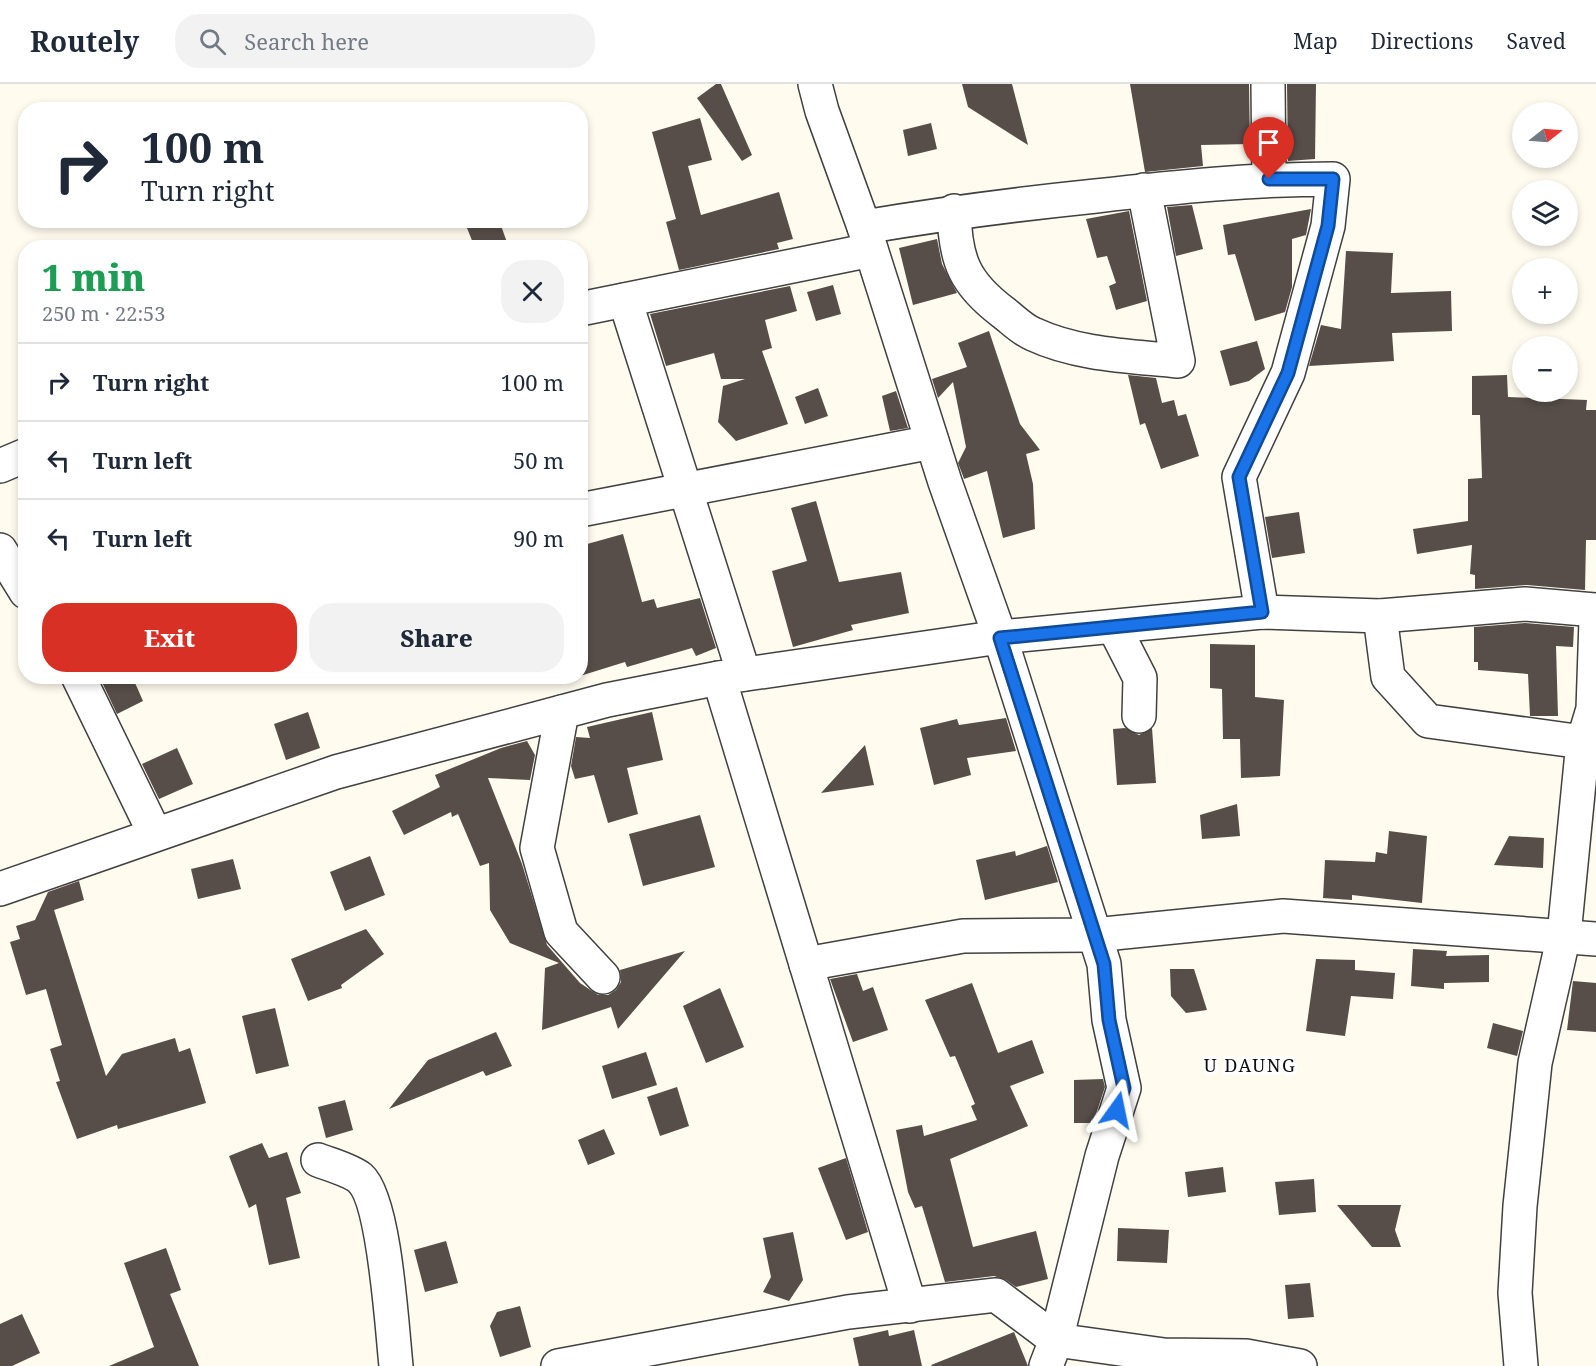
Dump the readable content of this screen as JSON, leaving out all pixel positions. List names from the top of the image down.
{
  "districts": ["U DAUNG"],
  "north": "right",
  "page": {
    "header": "Routely",
    "search": "Search here",
    "nav": ["Map", "Directions", "Saved"],
    "map_buttons": ["+", "−"],
    "turn": ["100 m", "Turn right"],
    "heading": ["1 min", "250 m · 22:53"],
    "list": [
      {
        "name": "Turn right",
        "value": "100 m"
      },
      {
        "name": "Turn left",
        "value": "50 m"
      },
      {
        "name": "Turn left",
        "value": "90 m"
      }
    ],
    "buttons": ["Exit", "Share"]
  }
}
